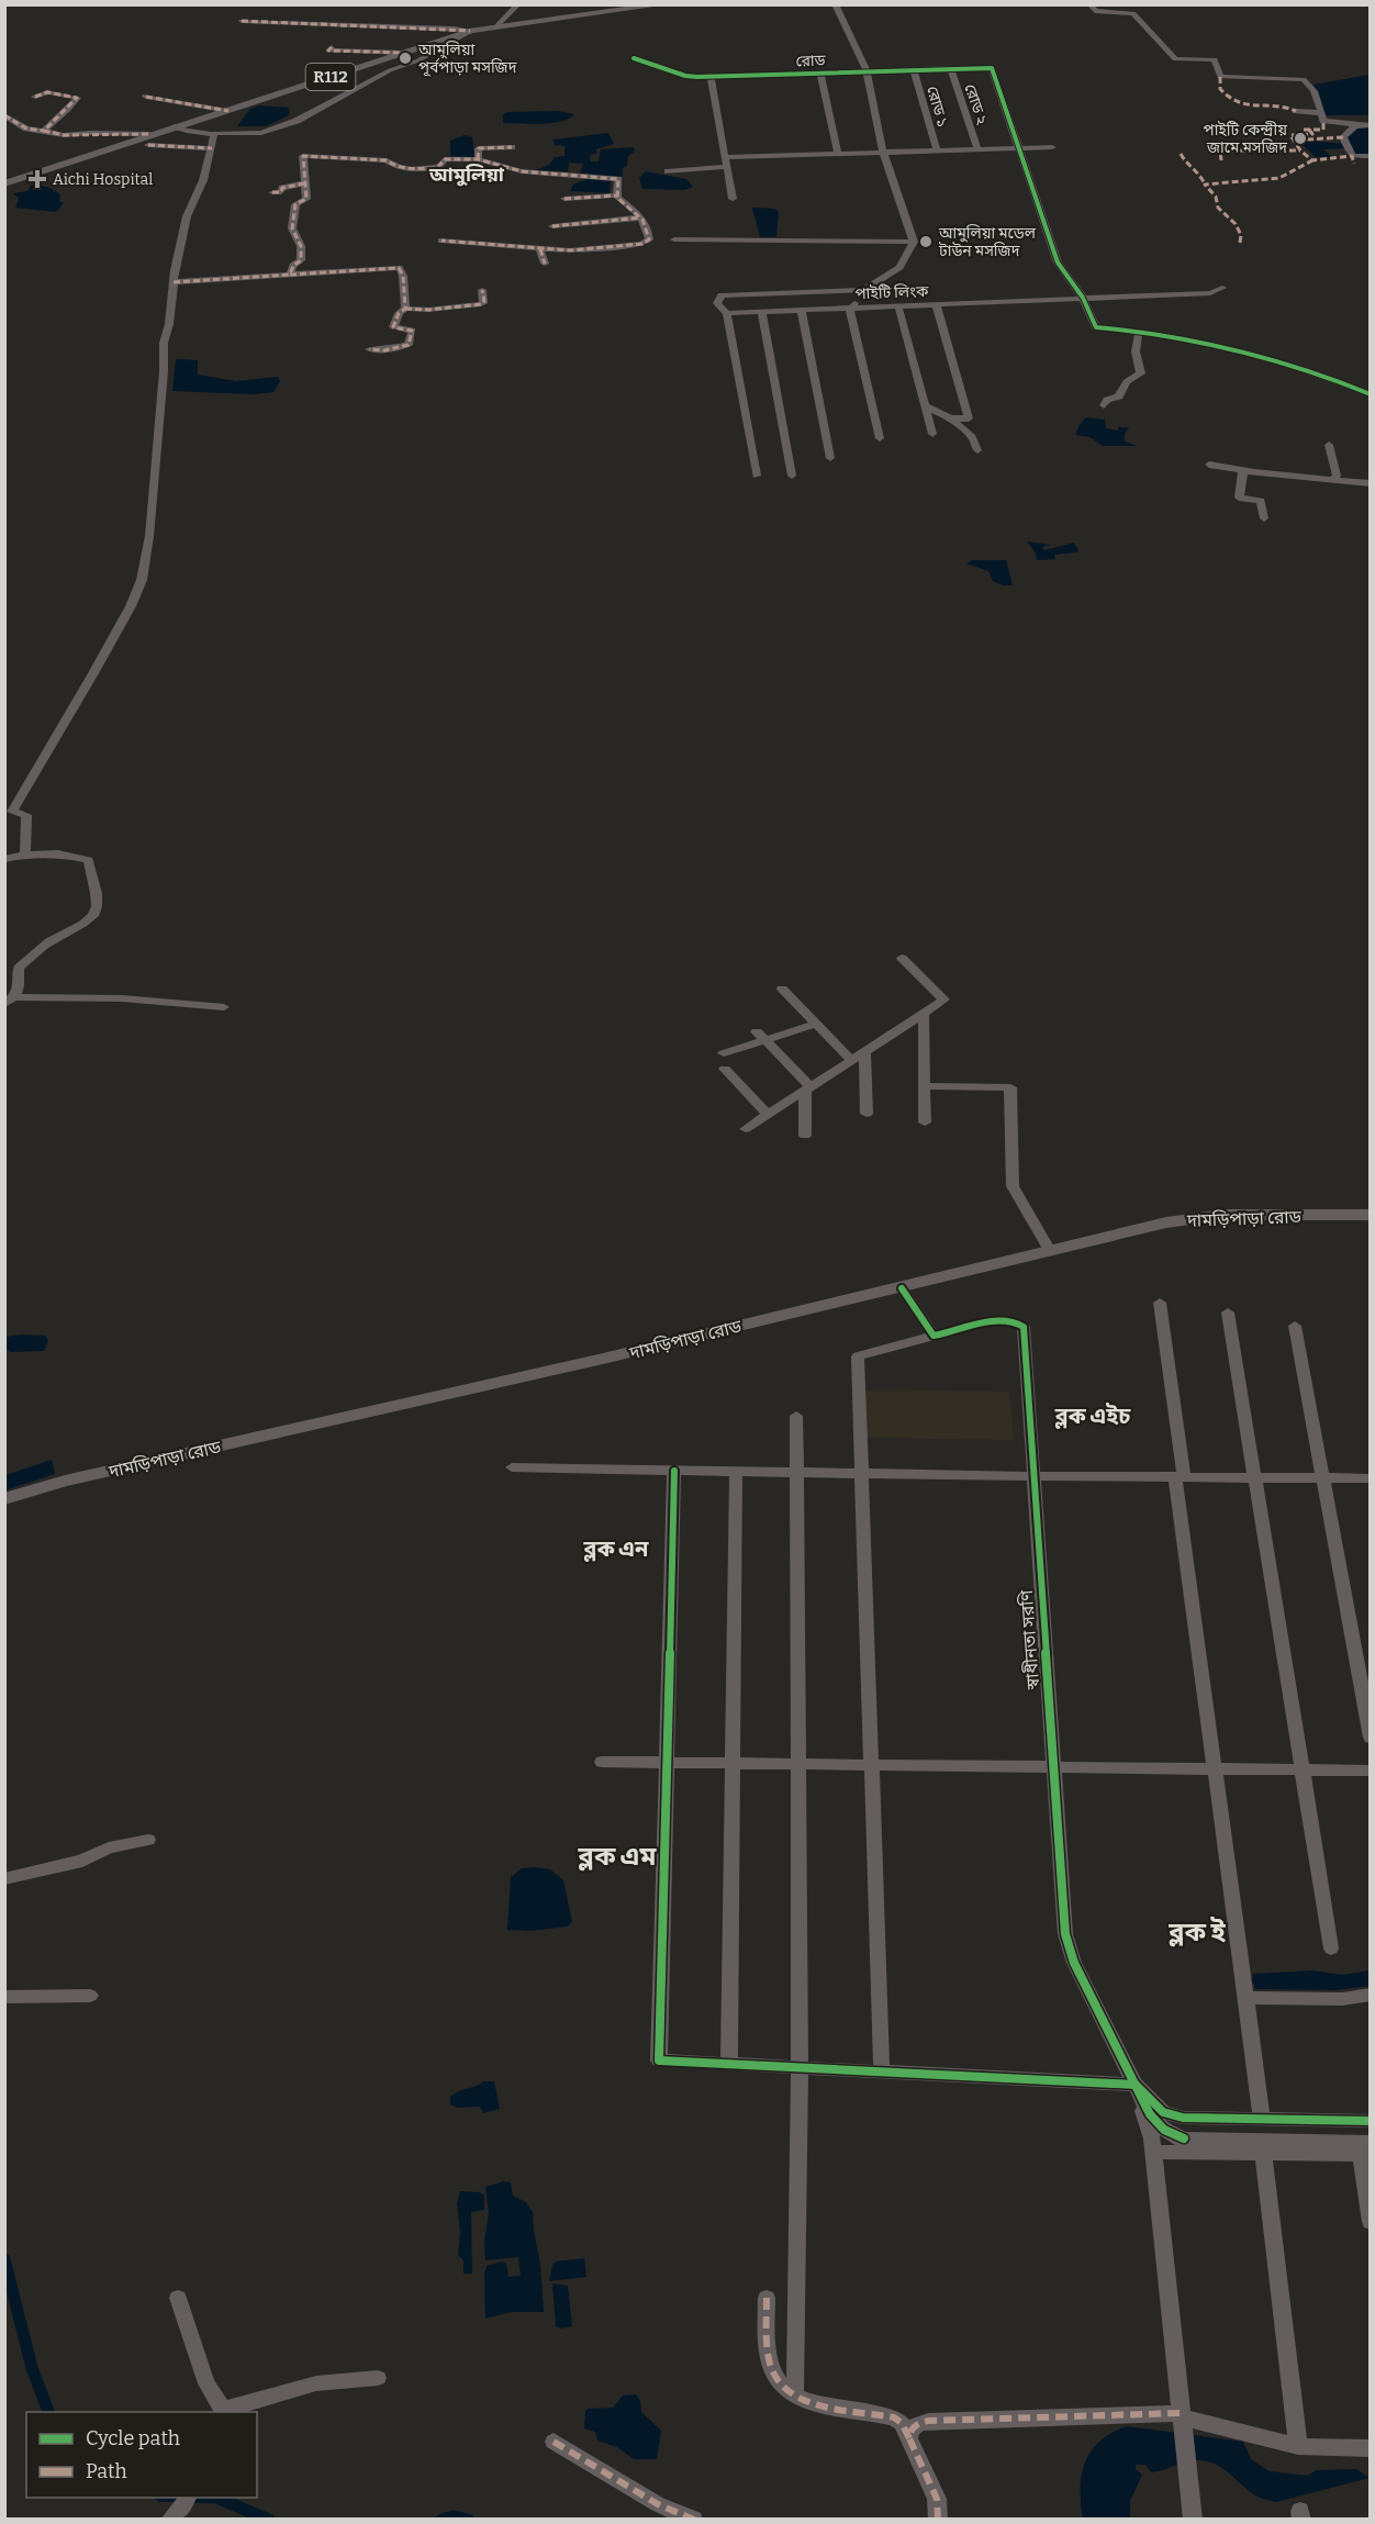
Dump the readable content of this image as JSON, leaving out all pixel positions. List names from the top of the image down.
{
  "streets": {
    "main road": ["R112", "দামড়িপাড়া রোড"],
    "street": [
      "রোড",
      "রোড ২",
      "রোড ১",
      "পাইটি লিংক",
      "স্বাধীনতা সরণি"
    ]
  },
  "crossings": [
    ["রোড", "রোড ২"],
    ["রোড", "রোড ১"]
  ],
  "districts": [
    "আমুলিয়া",
    "ব্লক এইচ",
    "ব্লক এন",
    "ব্লক এম",
    "ব্লক ই"
  ],
  "places": {
    "other": ["আমুলিয়া পূর্বপাড়া মসজিদ", "পাইটি কেন্দ্রীয় জামে মসজিদ", "আমুলিয়া মডেল টাউন মসজিদ"],
    "health": ["Aichi Hospital"]
  },
  "legend": ["Cycle path", "Path"]
}
